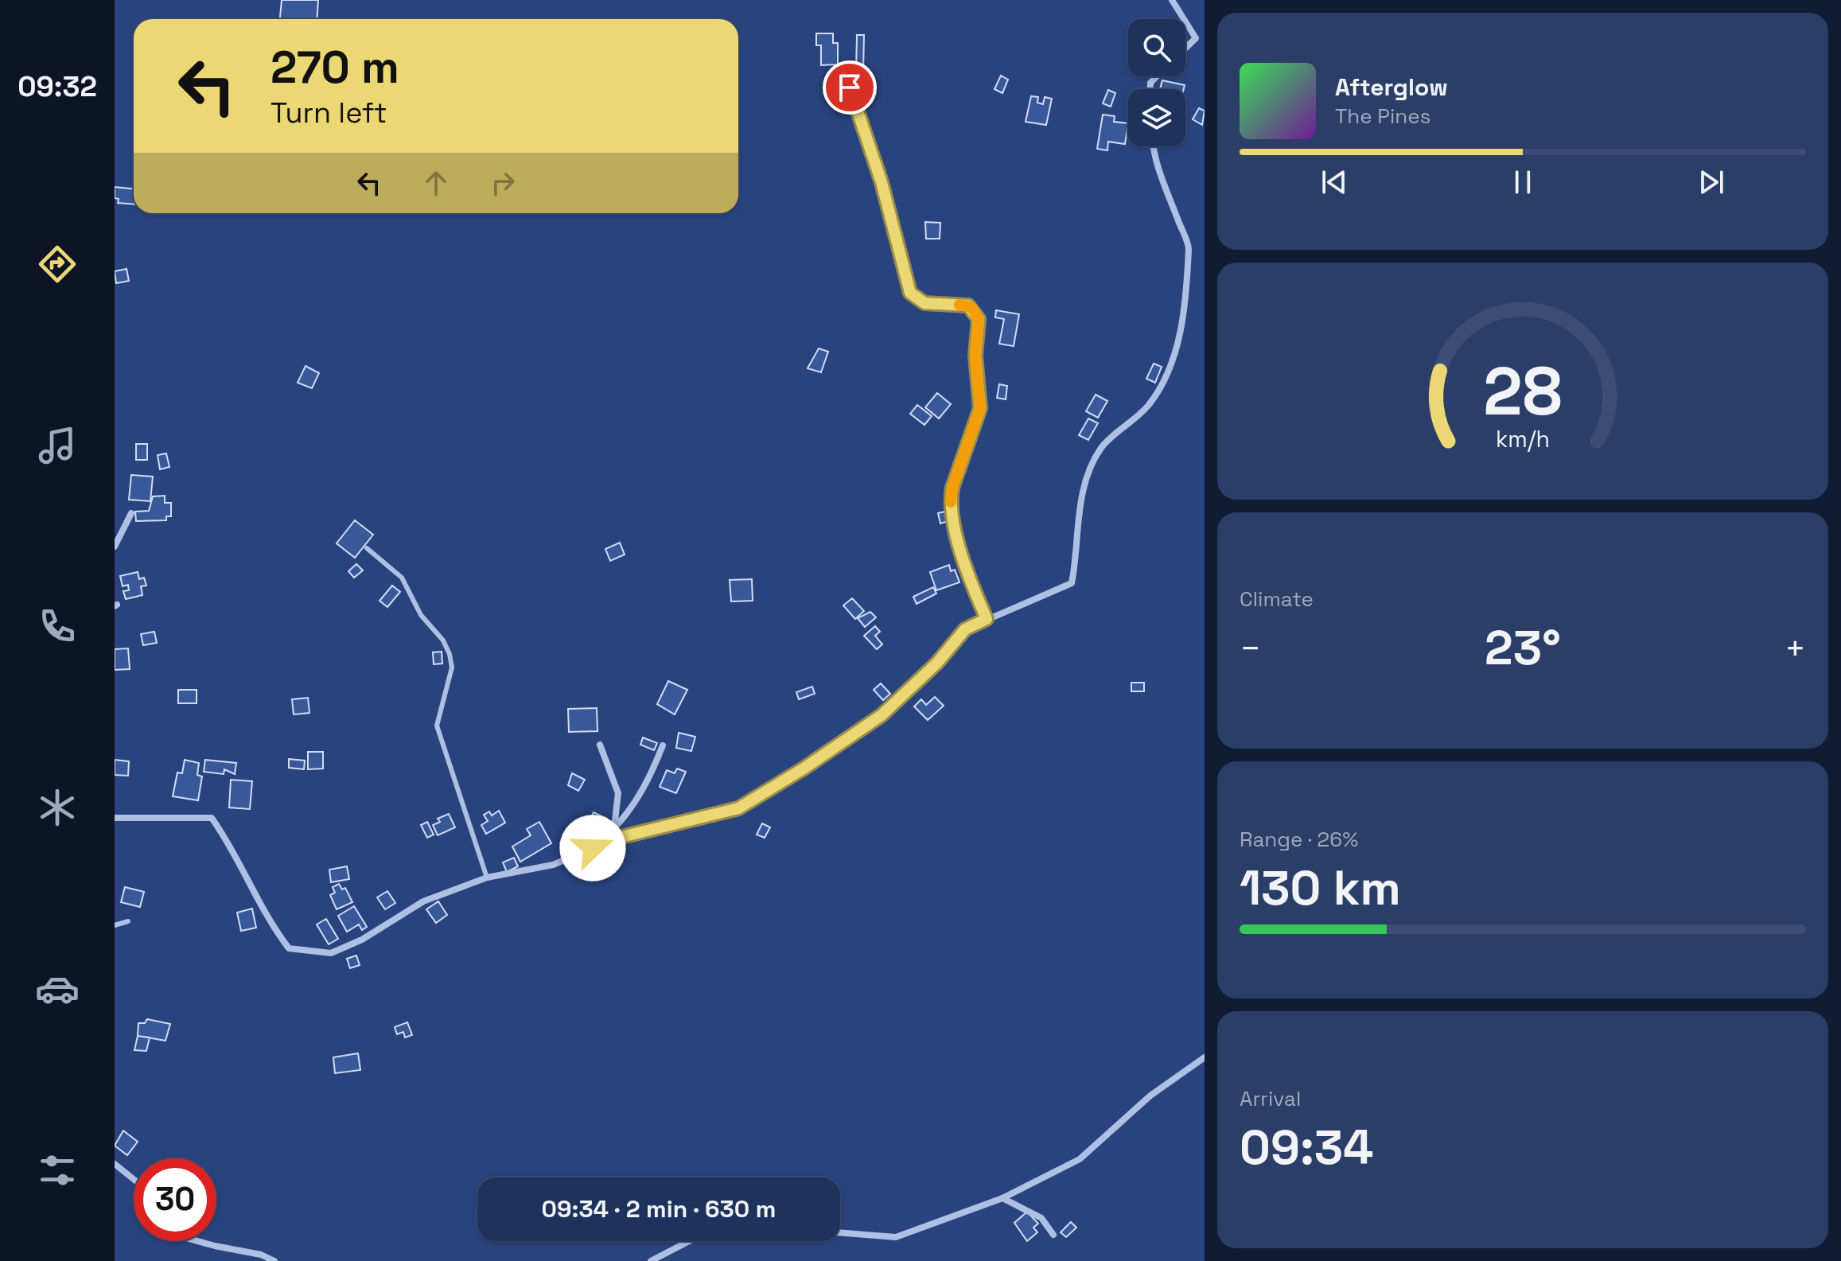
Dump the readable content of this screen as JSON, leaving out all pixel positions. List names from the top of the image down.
{
  "page": {
    "tabs": "09:32",
    "turn": ["270 m", "Turn left"],
    "song": ["Afterglow", "The Pines"],
    "tile": [
      "Climate",
      ["Range · 26%", "130 km"],
      ["Arrival", "09:34"]
    ],
    "heat": ["−", "23°", "+"],
    "limit": "30",
    "trip": "09:34 · 2 min · 630 m",
    "gauge": ["28", "km/h"]
  }
}
